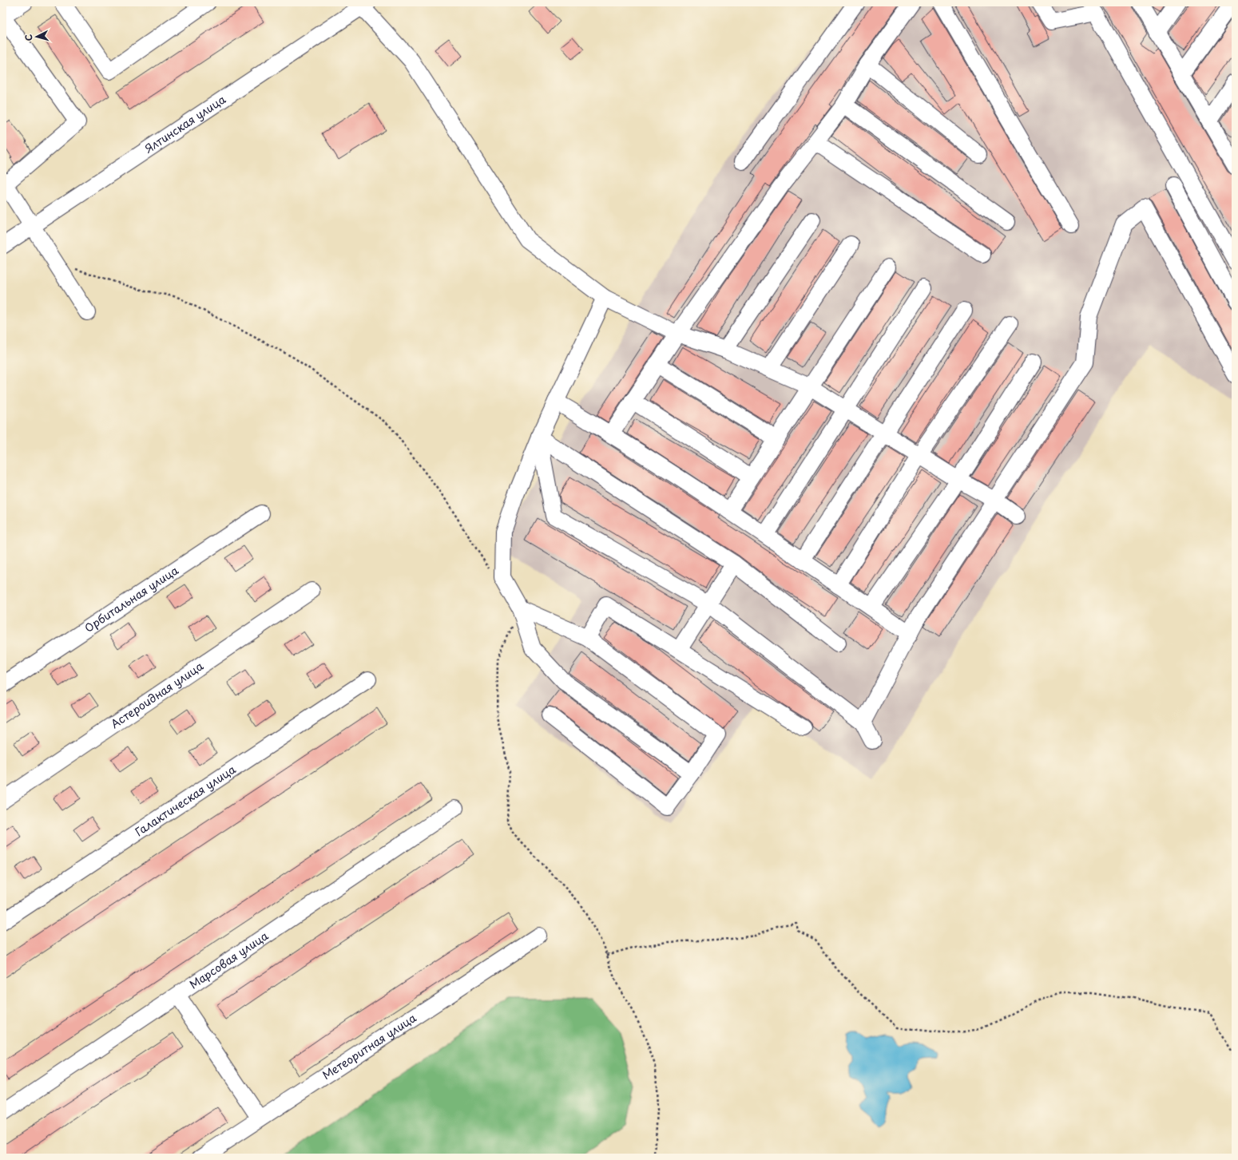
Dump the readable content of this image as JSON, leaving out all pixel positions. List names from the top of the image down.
{
  "streets": {
    "street": [
      "Ялтинская улица",
      "Орбитальная улица",
      "Астероидная улица",
      "Галактическая улица",
      "Марсовая улица",
      "Метеоритная улица"
    ]
  },
  "north": "left"
}
